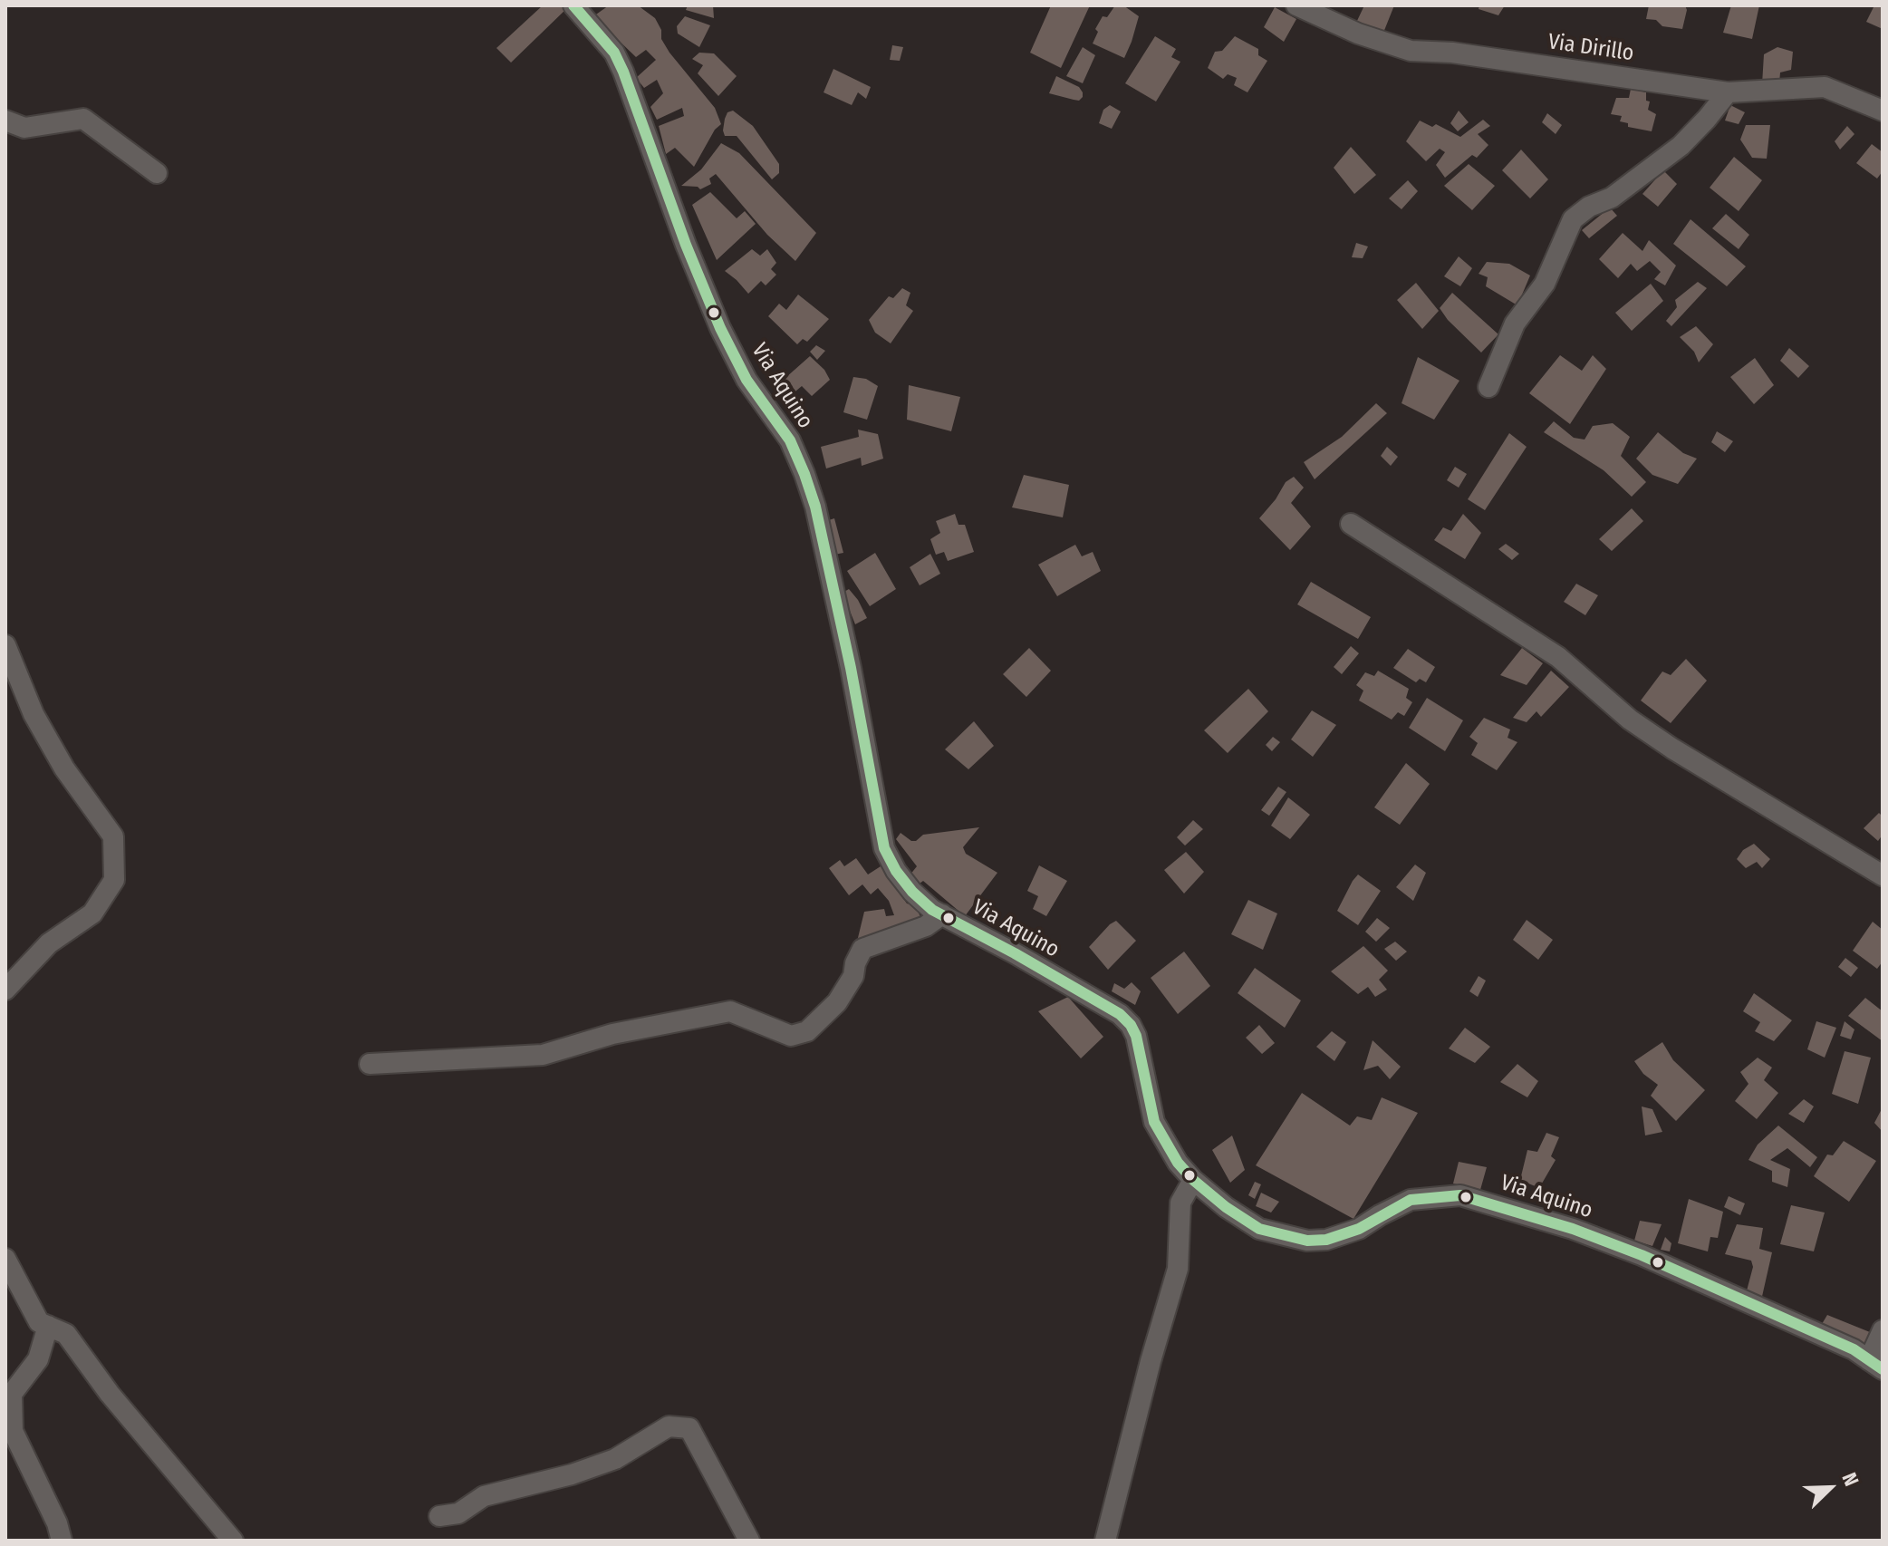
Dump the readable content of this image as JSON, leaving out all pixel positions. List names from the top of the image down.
{
  "streets": {
    "street": ["Via Dirillo", "Via Aquino"]
  },
  "north": "top right"
}
